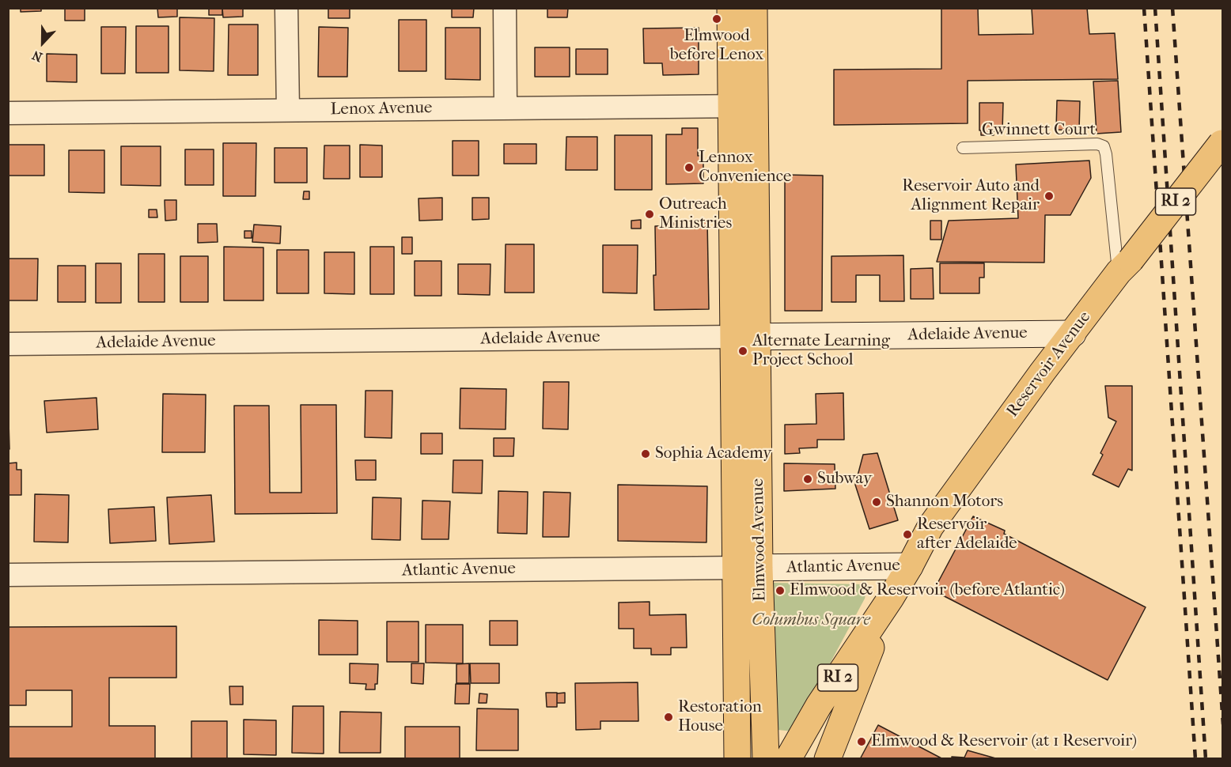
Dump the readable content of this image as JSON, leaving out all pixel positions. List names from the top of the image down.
{
  "streets": {
    "main road": ["RI 2", "Reservoir Avenue", "Elmwood Avenue"],
    "street": ["Lenox Avenue", "Adelaide Avenue", "Atlantic Avenue"],
    "lane": ["Gwinnett Court"]
  },
  "crossings": [
    ["Lenox Avenue", "Elmwood Avenue"],
    ["Gwinnett Court", "Reservoir Avenue"],
    ["Adelaide Avenue", "Reservoir Avenue"],
    ["Adelaide Avenue", "Elmwood Avenue"],
    ["Reservoir Avenue", "Atlantic Avenue"],
    ["Elmwood Avenue", "Atlantic Avenue"]
  ],
  "parks": ["Columbus Square"],
  "places": [
    "Elmwood before Lenox",
    "Lennox Convenience",
    "Reservoir Auto and Alignment Repair",
    "Outreach Ministries",
    "Alternate Learning Project School",
    "Sophia Academy",
    "Subway",
    "Shannon Motors",
    "Reservoir after Adelaide",
    "Elmwood & Reservoir (before Atlantic)",
    "Restoration House",
    "Elmwood & Reservoir (at 1 Reservoir)"
  ],
  "north": "bottom"
}
